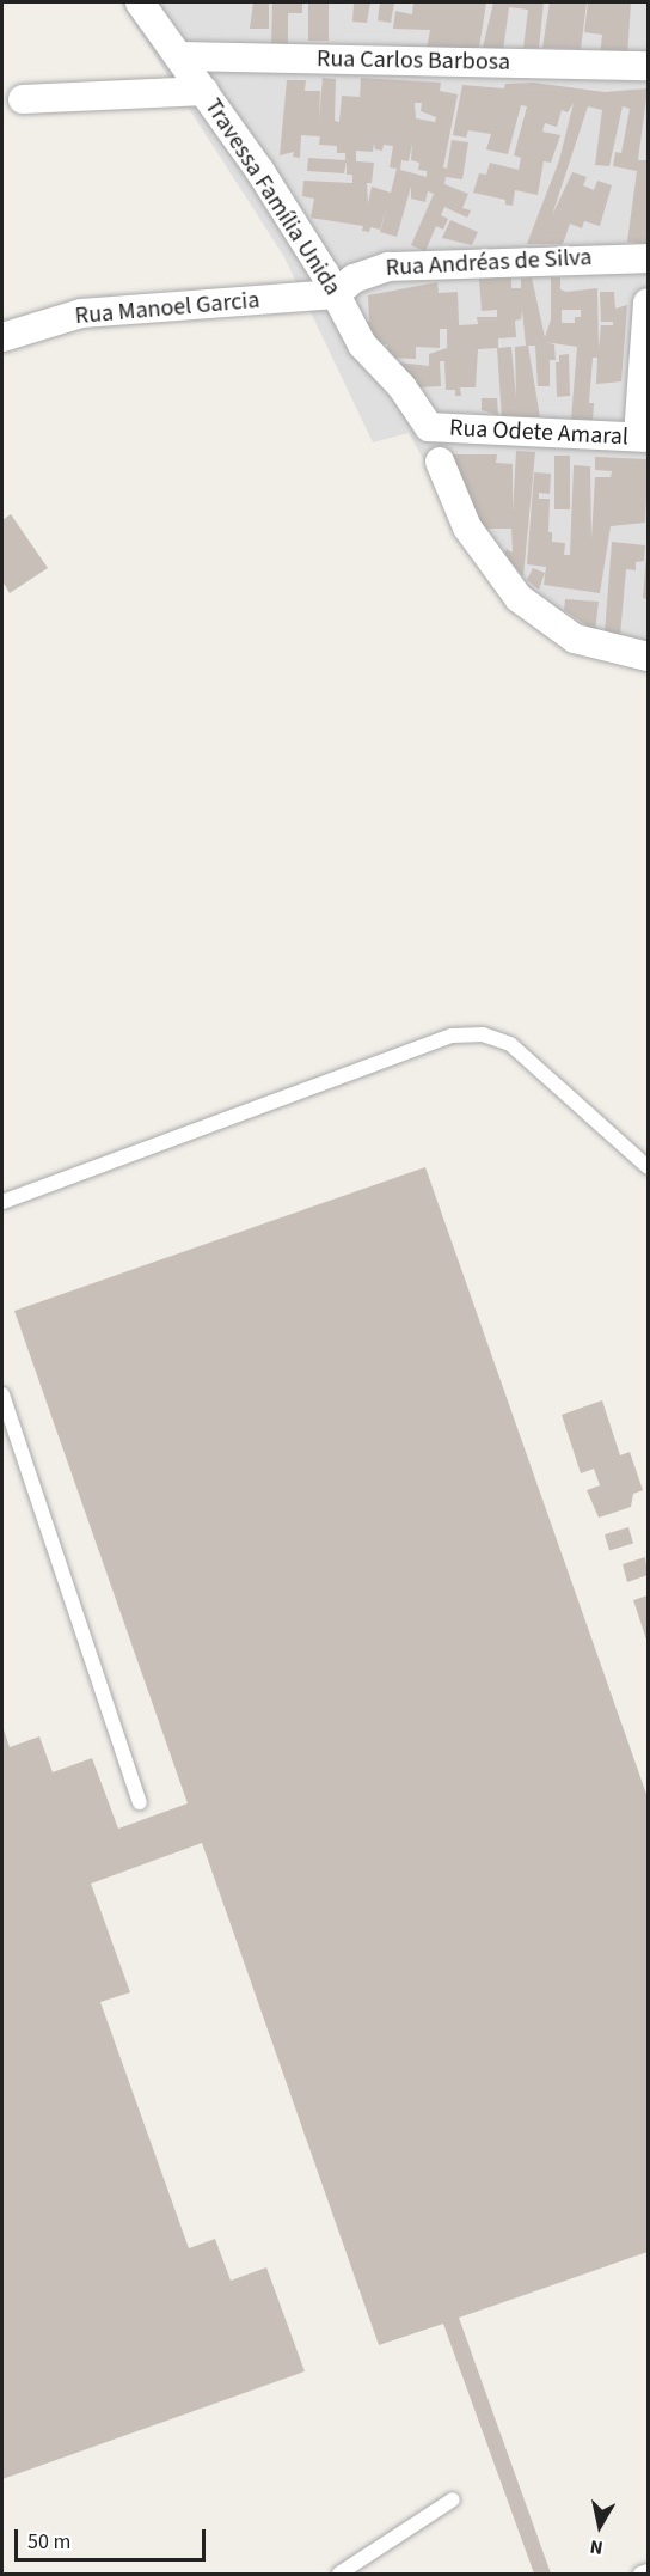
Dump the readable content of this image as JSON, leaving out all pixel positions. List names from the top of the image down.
{
  "streets": {
    "street": [
      "Rua Carlos Barbosa",
      "Travessa Família Unida",
      "Rua Andréas de Silva",
      "Rua Manoel Garcia",
      "Rua Odete Amaral"
    ]
  },
  "crossings": [
    ["Rua Carlos Barbosa", "Travessa Família Unida"],
    ["Travessa Família Unida", "Rua Andréas de Silva"],
    ["Travessa Família Unida", "Rua Manoel Garcia"],
    ["Travessa Família Unida", "Rua Odete Amaral"],
    ["Rua Andréas de Silva", "Rua Manoel Garcia"]
  ],
  "scale_bar": "50 m",
  "north": "bottom"
}
